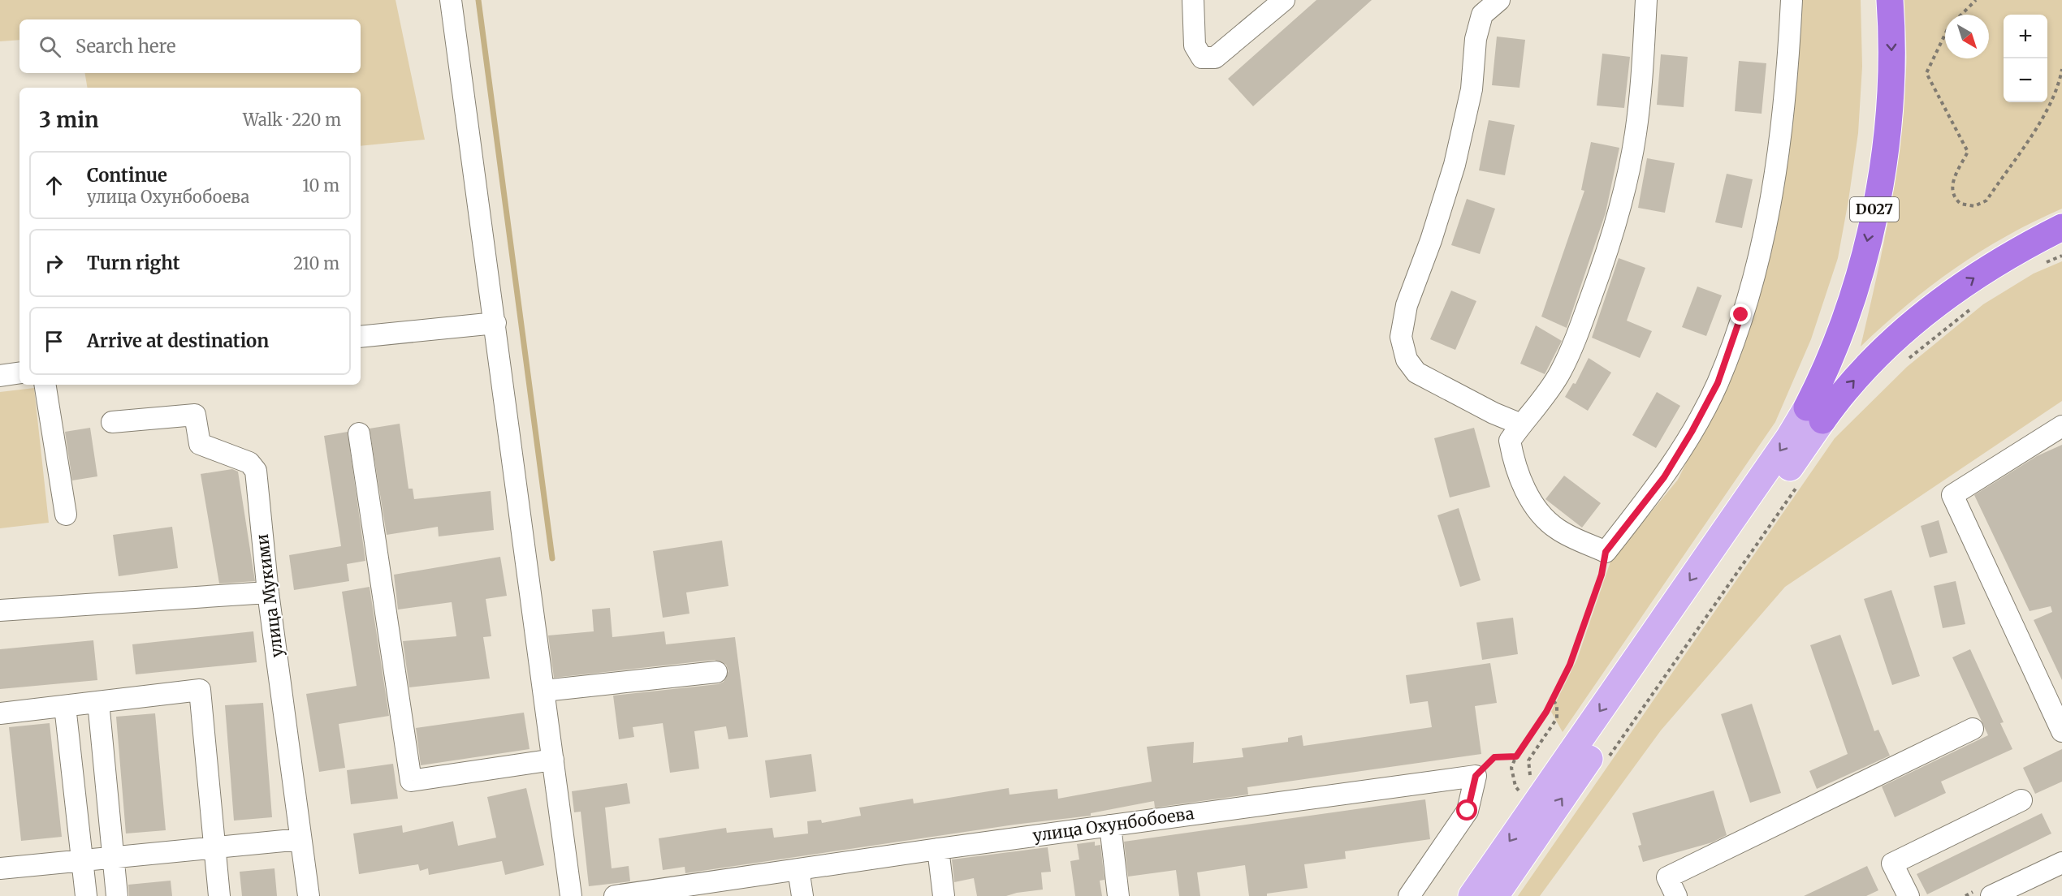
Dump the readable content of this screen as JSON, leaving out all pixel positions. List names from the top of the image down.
{
  "streets": {
    "highway": ["D027"],
    "street": ["улица Мукими", "улица Охунбобоева"]
  },
  "north": "bottom right",
  "page": {
    "map_buttons": ["+", "−"],
    "search": "Search here",
    "heading": ["3 min", "Walk · 220 m"],
    "list": [
      ["Continue", "улица Охунбобоева", "10 m"],
      ["Turn right", "210 m"],
      "Arrive at destination"
    ]
  }
}
